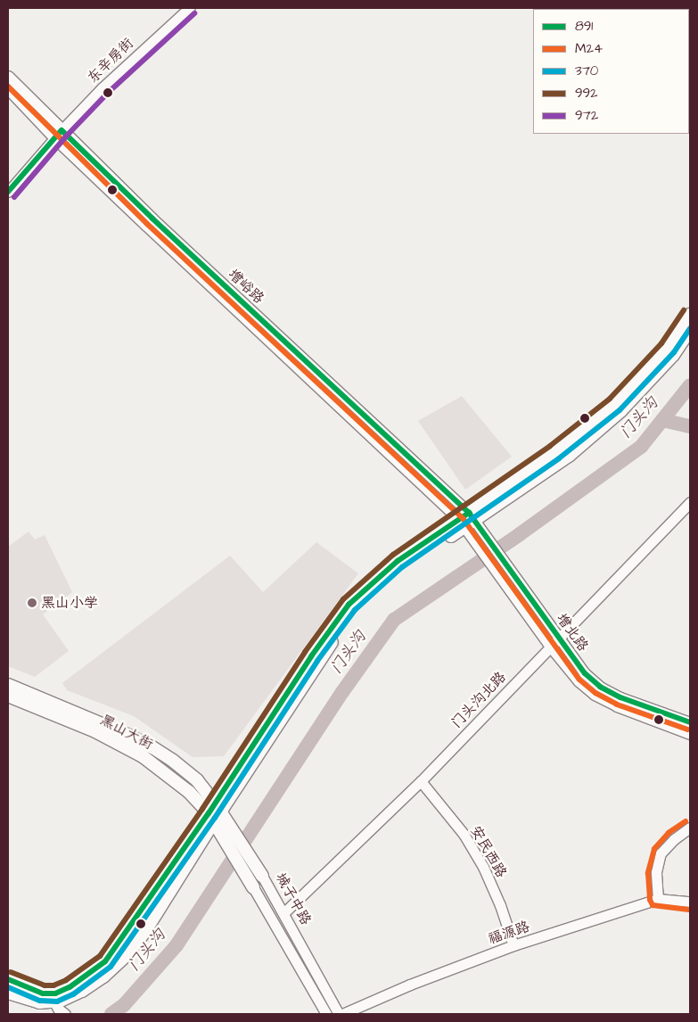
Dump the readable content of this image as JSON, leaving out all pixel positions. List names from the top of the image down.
{
  "streets": {
    "main road": ["黑山大街", "城子中路"],
    "street": [
      "东辛房街",
      "增峪路",
      "增北路",
      "门头沟北路",
      "安民西路",
      "福源路"
    ]
  },
  "crossings": [
    ["东辛房街", "增峪路"],
    ["增峪路", "增北路"],
    ["增北路", "门头沟北路"],
    ["门头沟北路", "安民西路"],
    ["门头沟北路", "城子中路"],
    ["黑山大街", "城子中路"],
    ["安民西路", "福源路"],
    ["城子中路", "福源路"]
  ],
  "water": ["门头沟"],
  "places": ["黑山小学"],
  "lines": [
    "transit line 972",
    "transit line M24",
    "transit line 891",
    "transit line 992",
    "transit line 370"
  ],
  "legend": [
    "891",
    "M24",
    "370",
    "992",
    "972"
  ]
}
